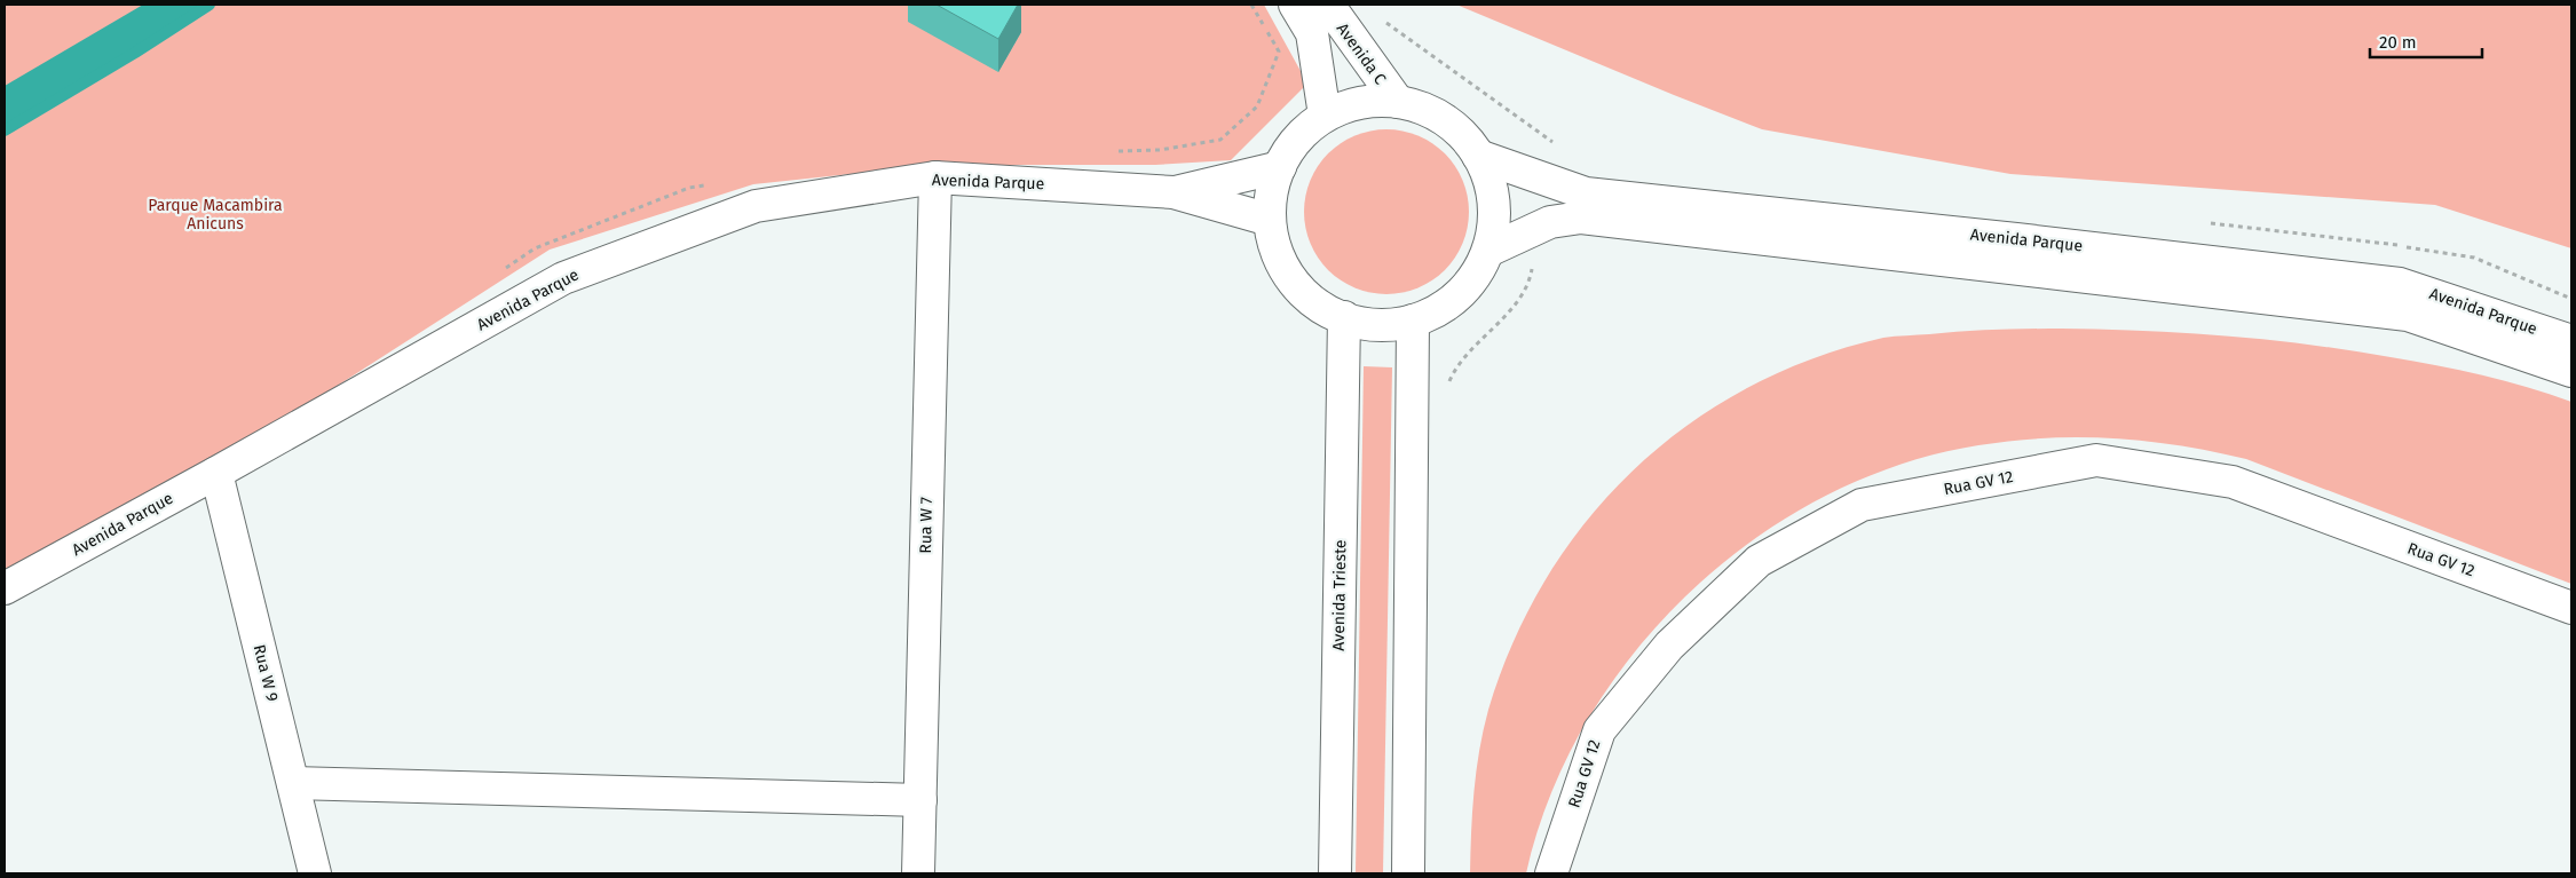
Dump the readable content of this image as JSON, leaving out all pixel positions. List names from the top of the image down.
{
  "streets": {
    "street": [
      "Avenida C",
      "Avenida Parque",
      "Rua GV 12",
      "Rua W 7",
      "Avenida Trieste",
      "Rua W 9"
    ]
  },
  "crossings": [
    ["Avenida Parque", "Rua W 7"],
    ["Avenida Parque", "Rua W 9"]
  ],
  "parks": ["Parque Macambira Anicuns"],
  "scale_bar": "20 m"
}
